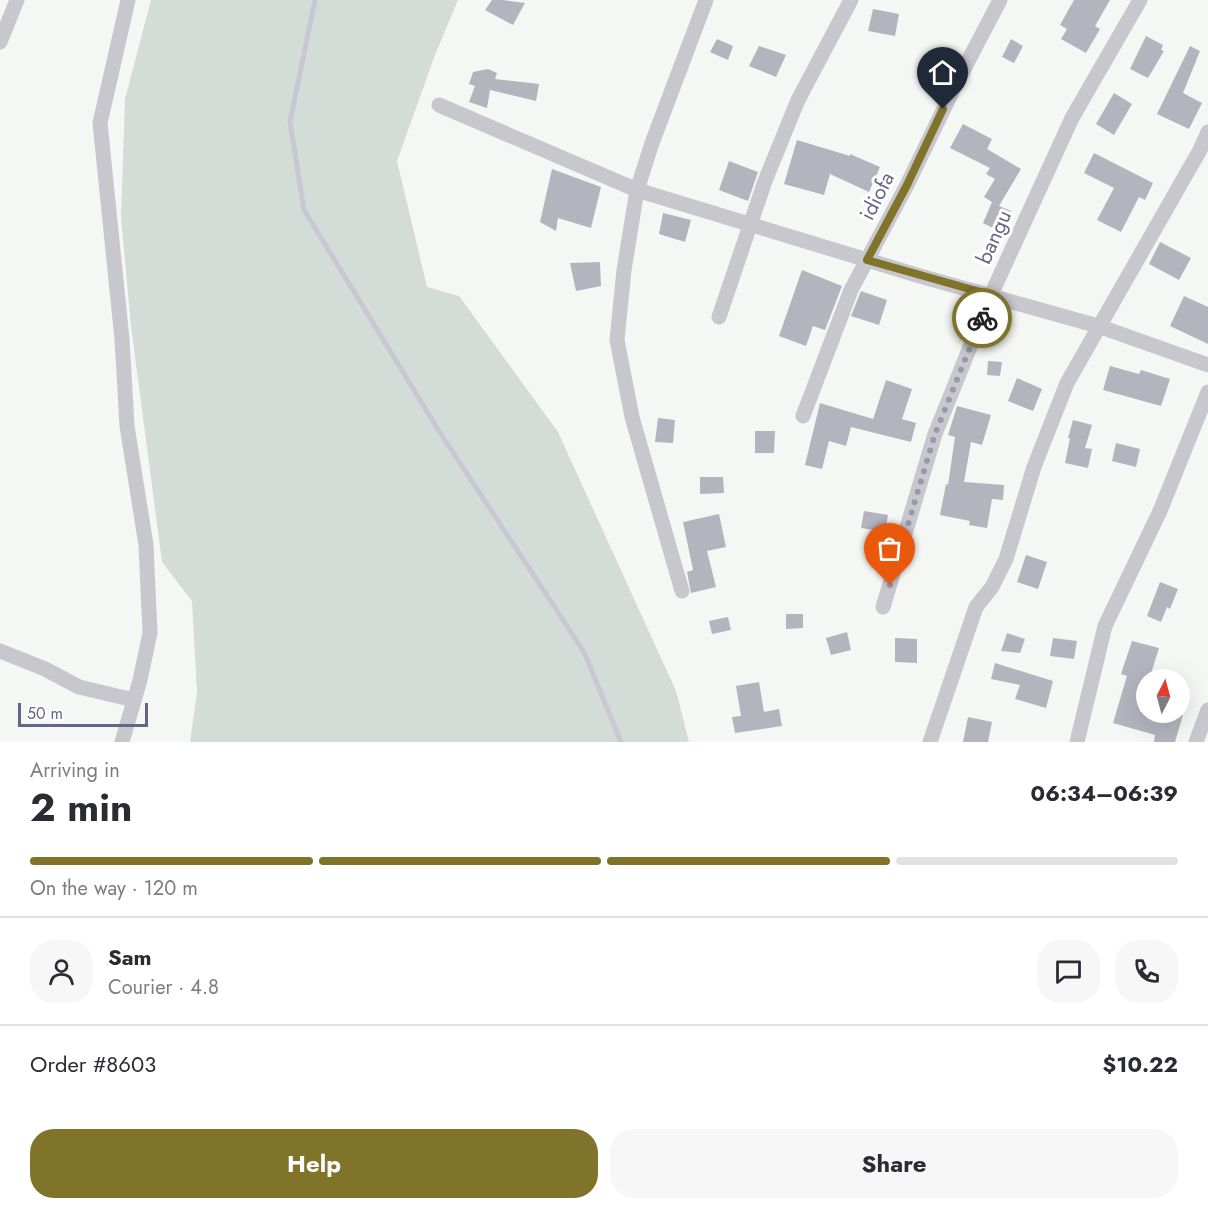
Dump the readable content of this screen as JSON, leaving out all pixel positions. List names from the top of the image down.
{
  "streets": {
    "street": ["idiofa", "bangu"]
  },
  "scale_bar": "50 m",
  "north": "top",
  "page": {
    "scale": "50 m",
    "heading": ["2 min", "Arriving in", "06:34–06:39"],
    "panel": [
      "Sam",
      "Courier · 4.8",
      "Order #8603",
      "$10.22"
    ],
    "bar": "On the way · 120 m",
    "buttons": ["Help", "Share"]
  }
}
